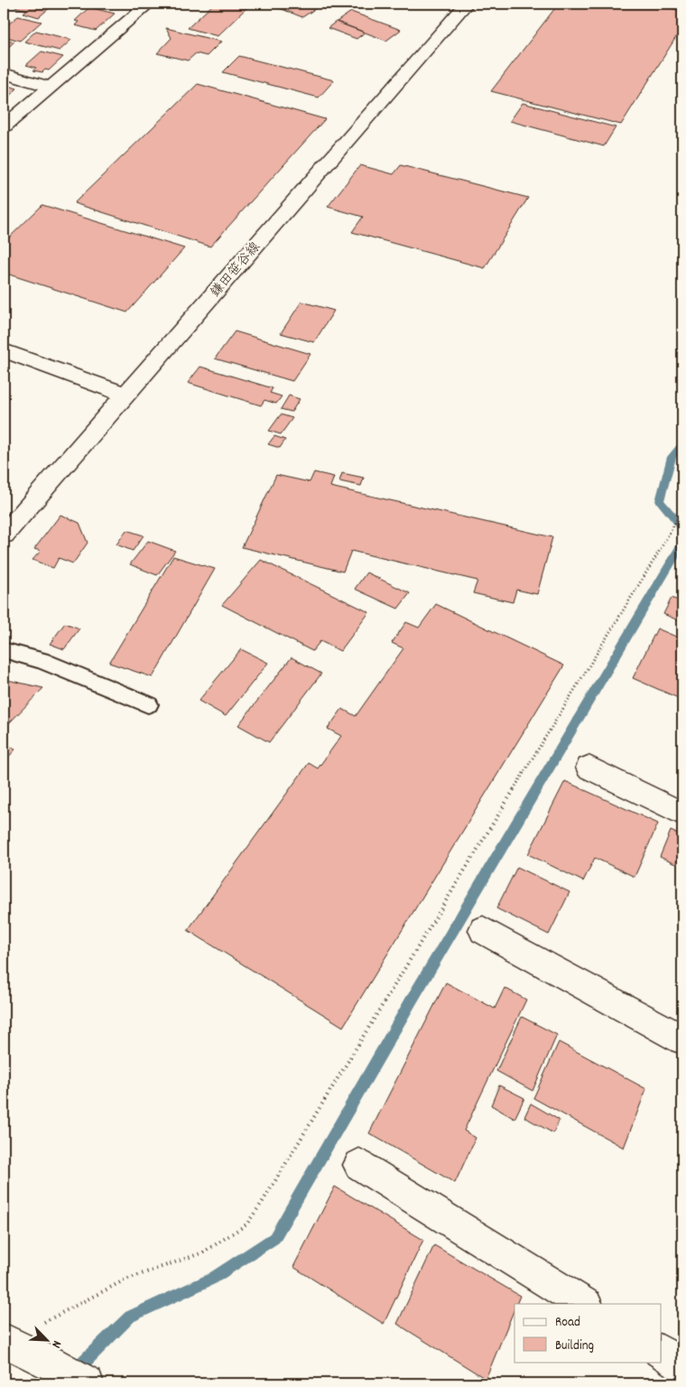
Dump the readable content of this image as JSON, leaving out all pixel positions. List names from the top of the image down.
{
  "streets": {
    "street": ["鎌田笹谷線"]
  },
  "legend": ["Road", "Building"],
  "north": "bottom right"
}
